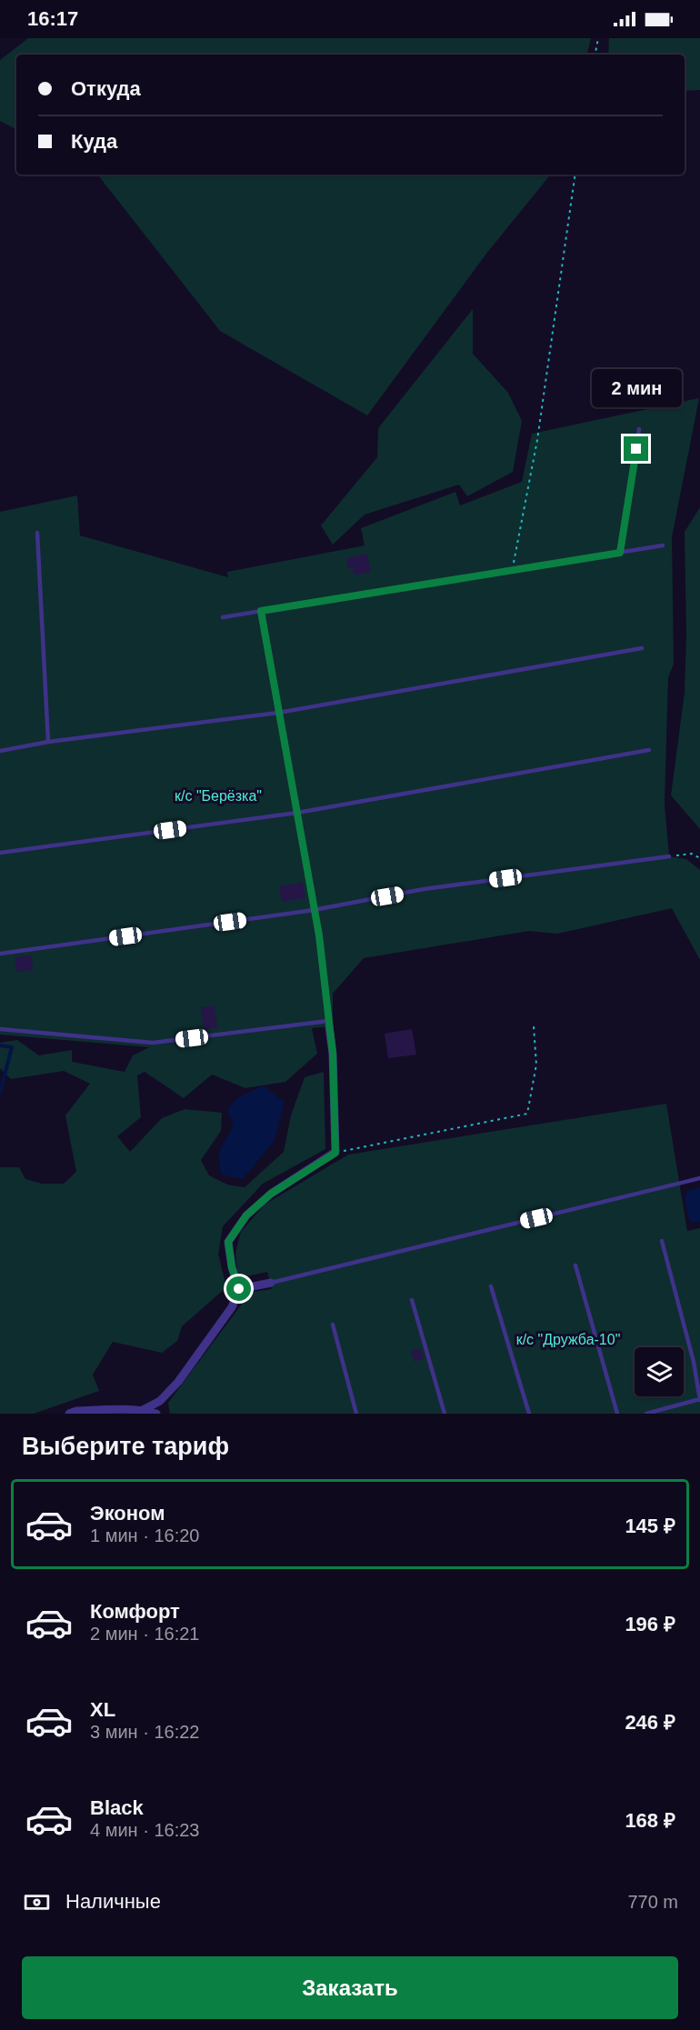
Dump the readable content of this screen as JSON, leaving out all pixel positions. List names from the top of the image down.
{
  "parks": ["к/с \"Берёзка\"", "к/с \"Дружба-10\""],
  "page": {
    "status": "16:17",
    "banner": ["Откуда", "Куда"],
    "bubble": "2 мин",
    "heading": "Выберите тариф",
    "list": [
      {
        "name": "Эконом",
        "note": "1 мин · 16:20",
        "value": "145 ₽"
      },
      {
        "name": "Комфорт",
        "note": "2 мин · 16:21",
        "value": "196 ₽"
      },
      {
        "name": "XL",
        "note": "3 мин · 16:22",
        "value": "246 ₽"
      },
      {
        "name": "Black",
        "note": "4 мин · 16:23",
        "value": "168 ₽"
      }
    ],
    "pay": ["Наличные", "770 m"],
    "buttons": "Заказать"
  }
}
